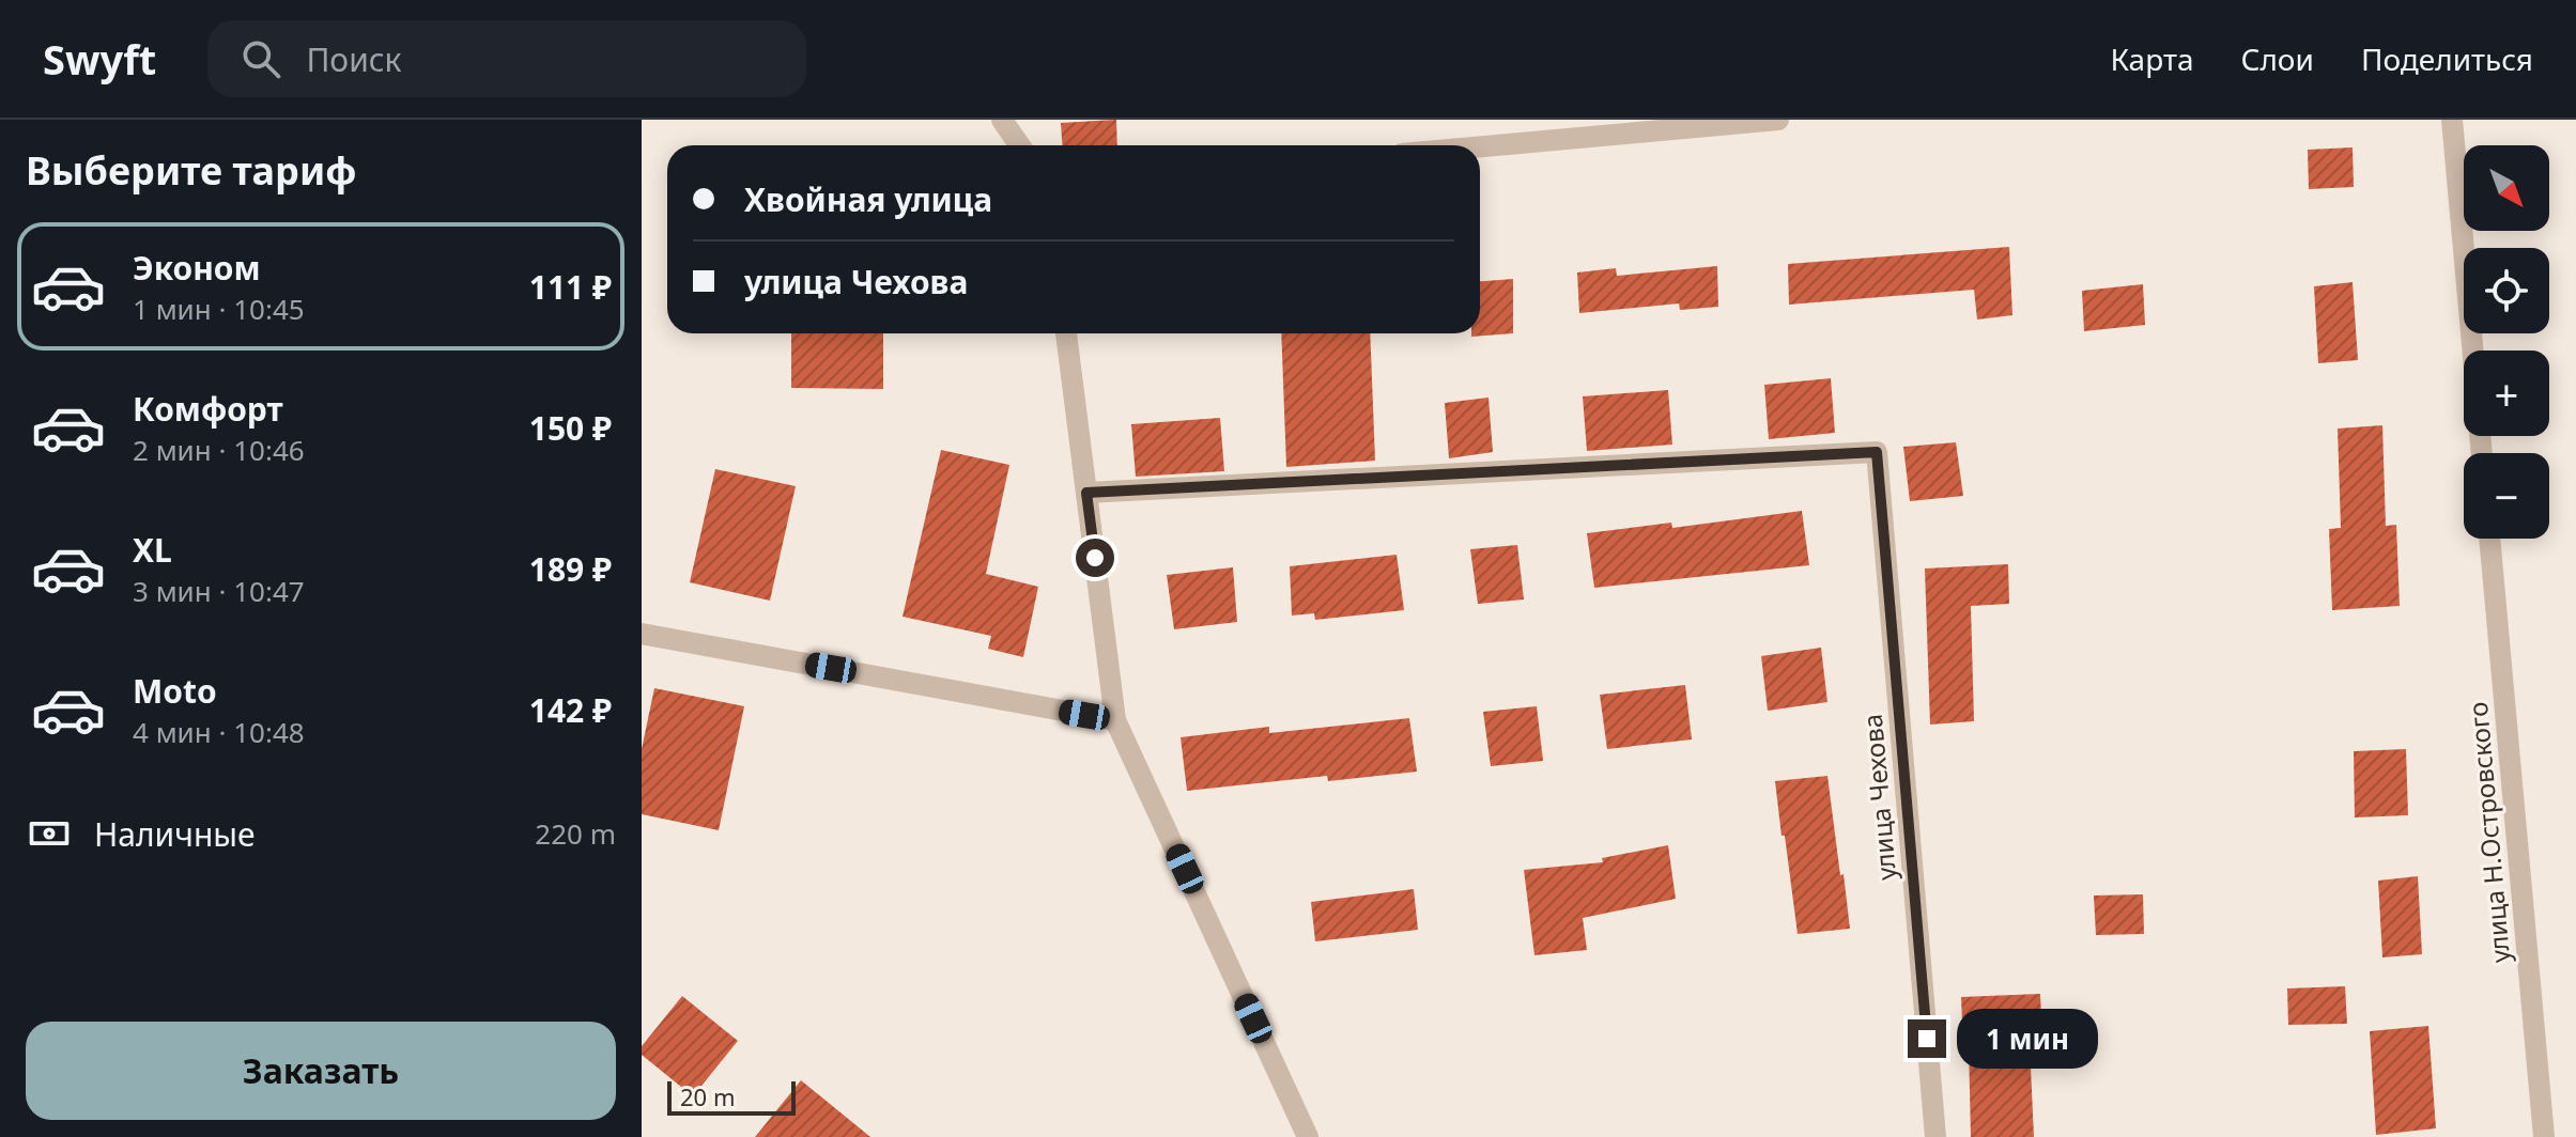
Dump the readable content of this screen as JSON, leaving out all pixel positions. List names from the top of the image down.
{
  "streets": {
    "street": ["улица Чехова", "улица Н.Островского"]
  },
  "scale_bar": "20 m",
  "north": "bottom right",
  "page": {
    "header": "Swyft",
    "search": "Поиск",
    "nav": ["Карта", "Слои", "Поделиться"],
    "heading": "Выберите тариф",
    "map_buttons": ["+", "−"],
    "banner": ["Хвойная улица", "улица Чехова"],
    "list": [
      {
        "name": "Эконом",
        "note": "1 мин · 10:45",
        "value": "111 ₽"
      },
      {
        "name": "Комфорт",
        "note": "2 мин · 10:46",
        "value": "150 ₽"
      },
      {
        "name": "XL",
        "note": "3 мин · 10:47",
        "value": "189 ₽"
      },
      {
        "name": "Moto",
        "note": "4 мин · 10:48",
        "value": "142 ₽"
      }
    ],
    "pay": ["Наличные", "220 m"],
    "buttons": "Заказать",
    "bubble": "1 мин",
    "scale": "20 m"
  }
}
